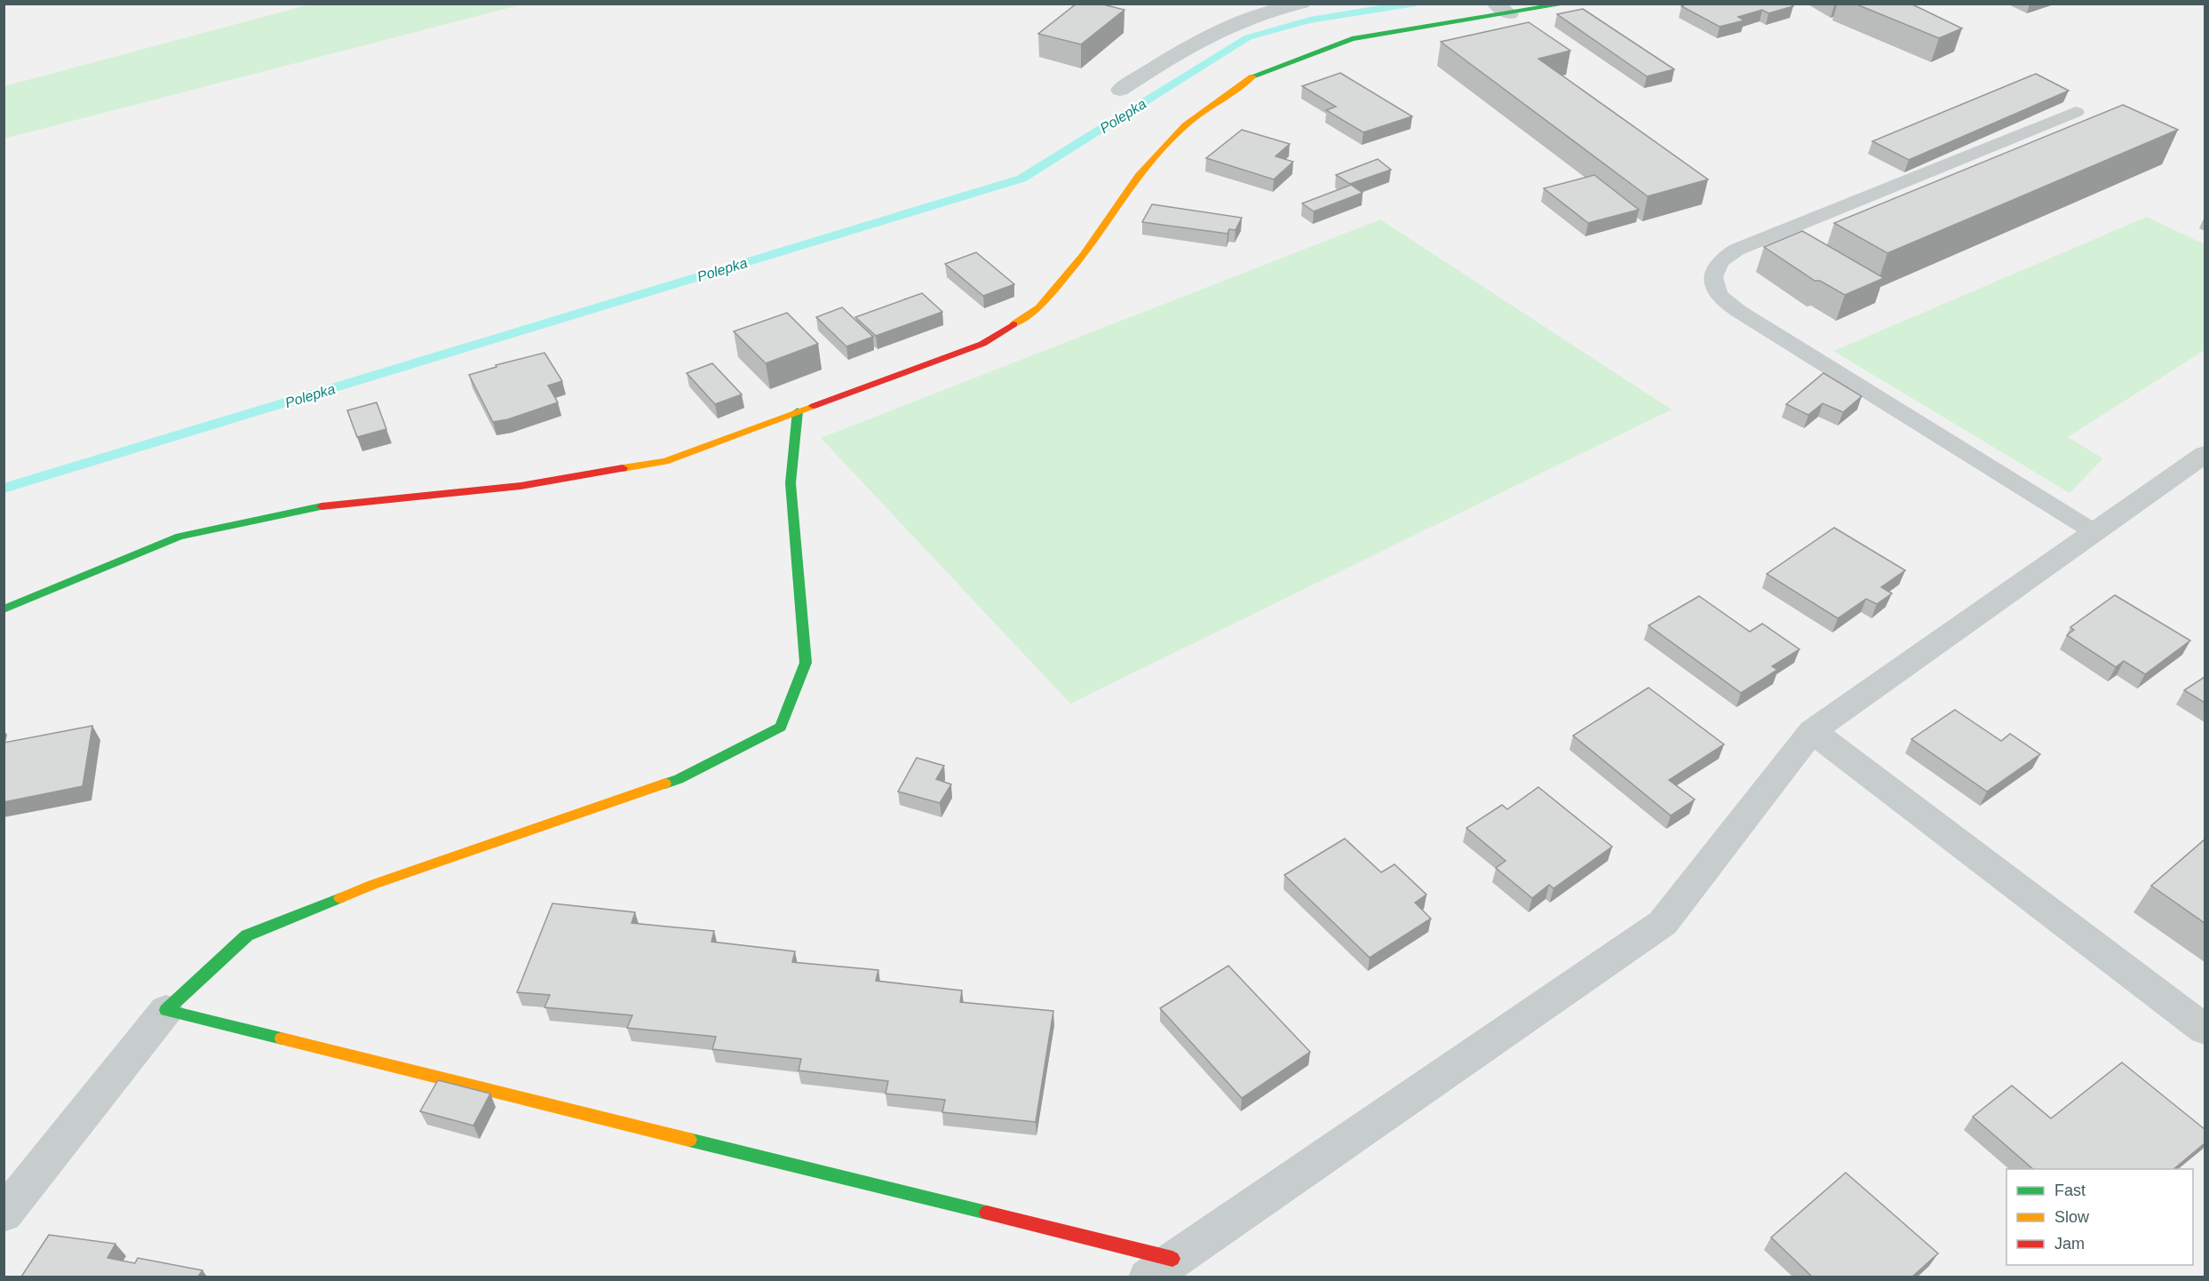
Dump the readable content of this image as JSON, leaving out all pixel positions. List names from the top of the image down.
{
  "water": ["Polepka"],
  "legend": ["Fast", "Slow", "Jam"]
}
